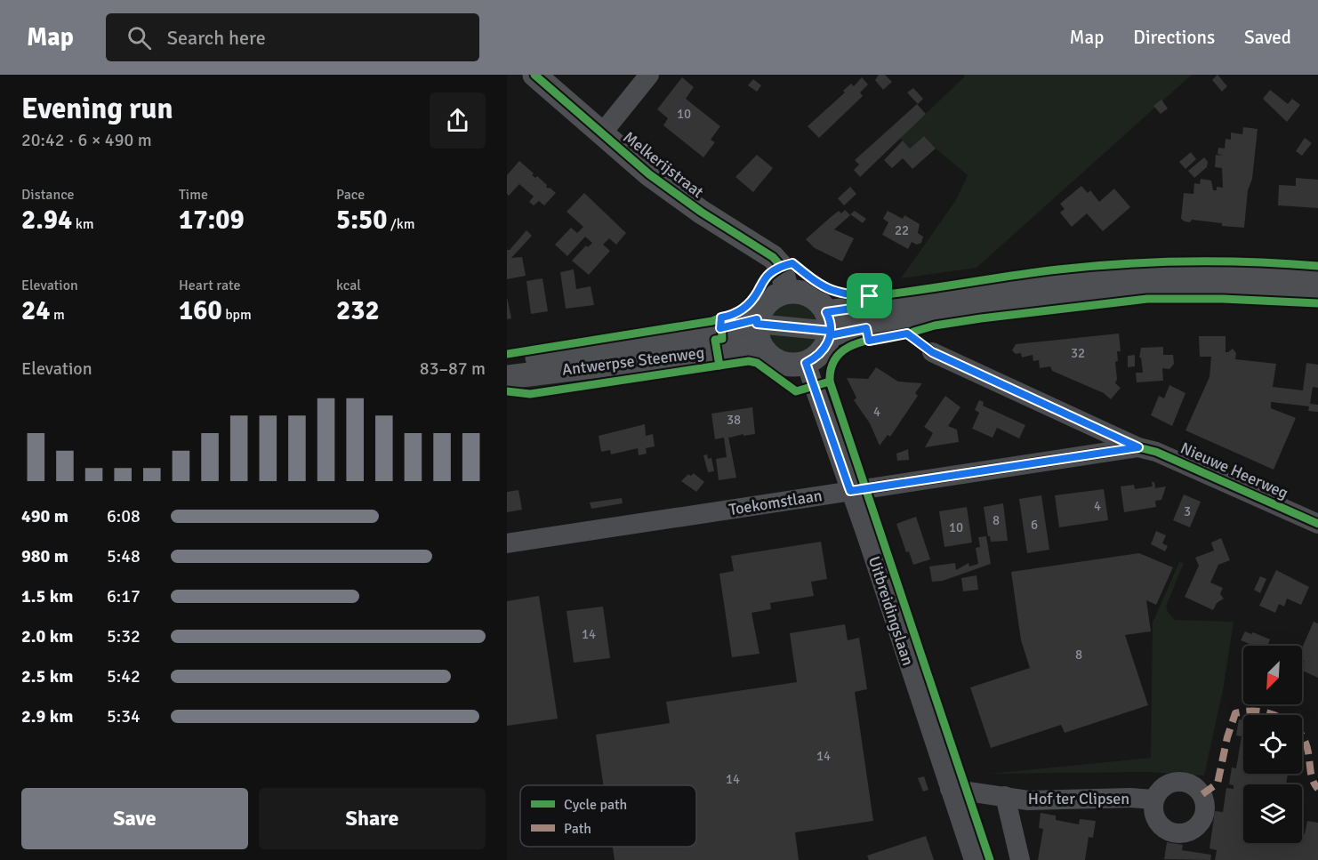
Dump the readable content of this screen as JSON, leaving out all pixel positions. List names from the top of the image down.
{
  "streets": {
    "main road": ["Melkerijstraat", "Antwerpse Steenweg"],
    "street": [
      "Nieuwe Heerweg",
      "Toekomstlaan",
      "Uitbreidingslaan",
      "Hof ter Clipsen"
    ]
  },
  "crossings": [
    ["Nieuwe Heerweg", "Toekomstlaan"],
    ["Toekomstlaan", "Uitbreidingslaan"],
    ["Uitbreidingslaan", "Hof ter Clipsen"]
  ],
  "house_numbers": [
    "10",
    "22",
    "32",
    "4",
    "38",
    "4",
    "3",
    "8",
    "6",
    "10",
    "14",
    "8",
    "14",
    "14"
  ],
  "legend": ["Cycle path", "Path"],
  "north": "bottom left",
  "page": {
    "header": "Map",
    "search": "Search here",
    "nav": ["Map", "Directions", "Saved"],
    "heading": ["Evening run", "20:42 · 6 × 490 m"],
    "stats": [
      ["Distance", "2.94 km"],
      ["Time", "17:09"],
      ["Pace", "5:50 /km"],
      ["Elevation", "24 m"],
      ["Heart rate", "160 bpm"],
      ["kcal", "232"]
    ],
    "chart": ["Elevation", "83–87 m"],
    "list": [
      {
        "name": "490 m",
        "note": "6:08"
      },
      {
        "name": "980 m",
        "note": "5:48"
      },
      {
        "name": "1.5 km",
        "note": "6:17"
      },
      {
        "name": "2.0 km",
        "note": "5:32"
      },
      {
        "name": "2.5 km",
        "note": "5:42"
      },
      {
        "name": "2.9 km",
        "note": "5:34"
      }
    ],
    "buttons": ["Save", "Share"]
  }
}
